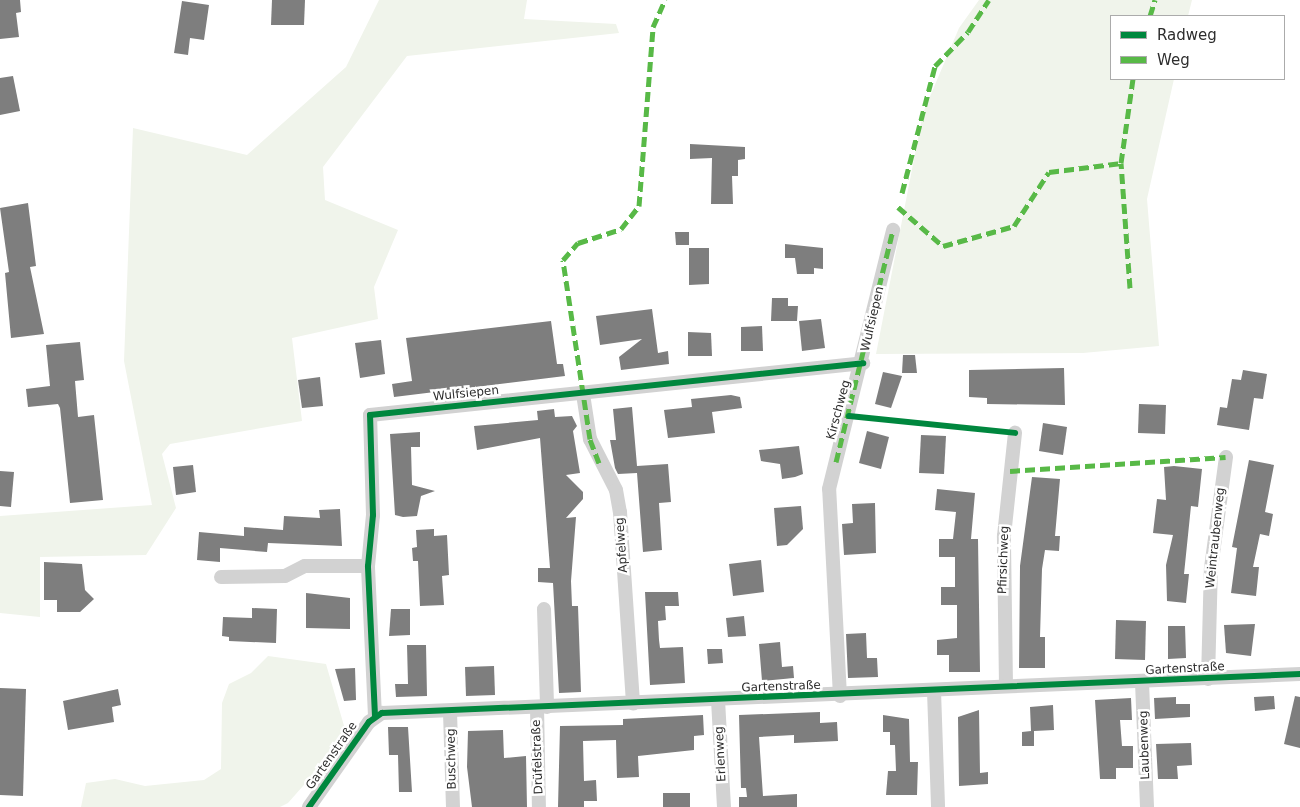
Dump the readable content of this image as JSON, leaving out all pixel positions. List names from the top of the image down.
{
  "streets": {
    "street": [
      "Wulfsiepen",
      "Kirschweg",
      "Weintraubenweg",
      "Apfelweg",
      "Pfirsichweg",
      "Gartenstraße",
      "Laubenweg",
      "Erlenweg",
      "Drüfelstraße",
      "Buschweg"
    ]
  },
  "crossings": [
    ["Wulfsiepen", "Kirschweg"],
    ["Wulfsiepen", "Apfelweg"],
    ["Wulfsiepen", "Gartenstraße"],
    ["Kirschweg", "Gartenstraße"],
    ["Weintraubenweg", "Gartenstraße"],
    ["Apfelweg", "Gartenstraße"],
    ["Pfirsichweg", "Gartenstraße"],
    ["Gartenstraße", "Laubenweg"],
    ["Gartenstraße", "Erlenweg"],
    ["Gartenstraße", "Drüfelstraße"],
    ["Gartenstraße", "Buschweg"]
  ],
  "legend": ["Radweg", "Weg"]
}
